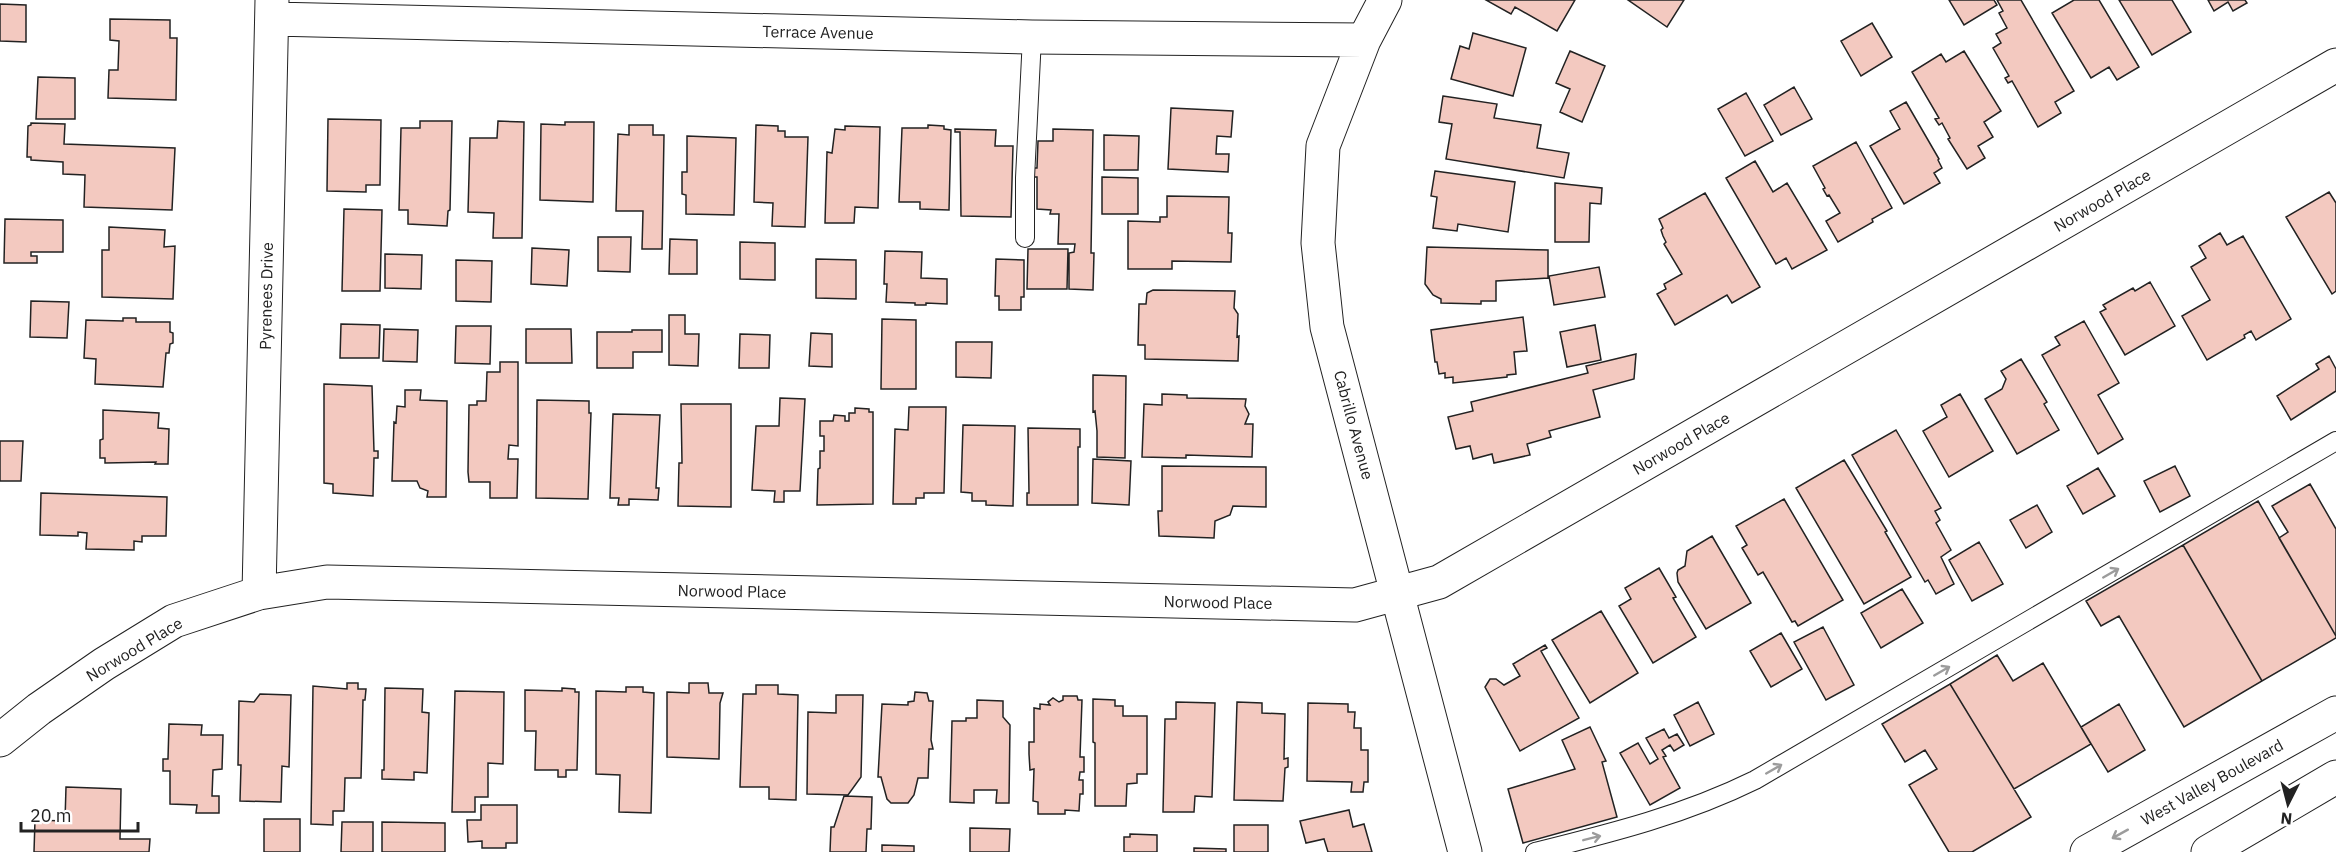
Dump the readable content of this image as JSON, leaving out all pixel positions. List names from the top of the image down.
{
  "streets": {
    "street": [
      "Terrace Avenue",
      "Norwood Place",
      "Pyrenees Drive",
      "Cabrillo Avenue",
      "West Valley Boulevard"
    ]
  },
  "crossings": [
    ["Terrace Avenue", "Pyrenees Drive"],
    ["Terrace Avenue", "Cabrillo Avenue"],
    ["Norwood Place", "Pyrenees Drive"],
    ["Norwood Place", "Cabrillo Avenue"]
  ],
  "scale_bar": "20 m",
  "north": "bottom"
}
